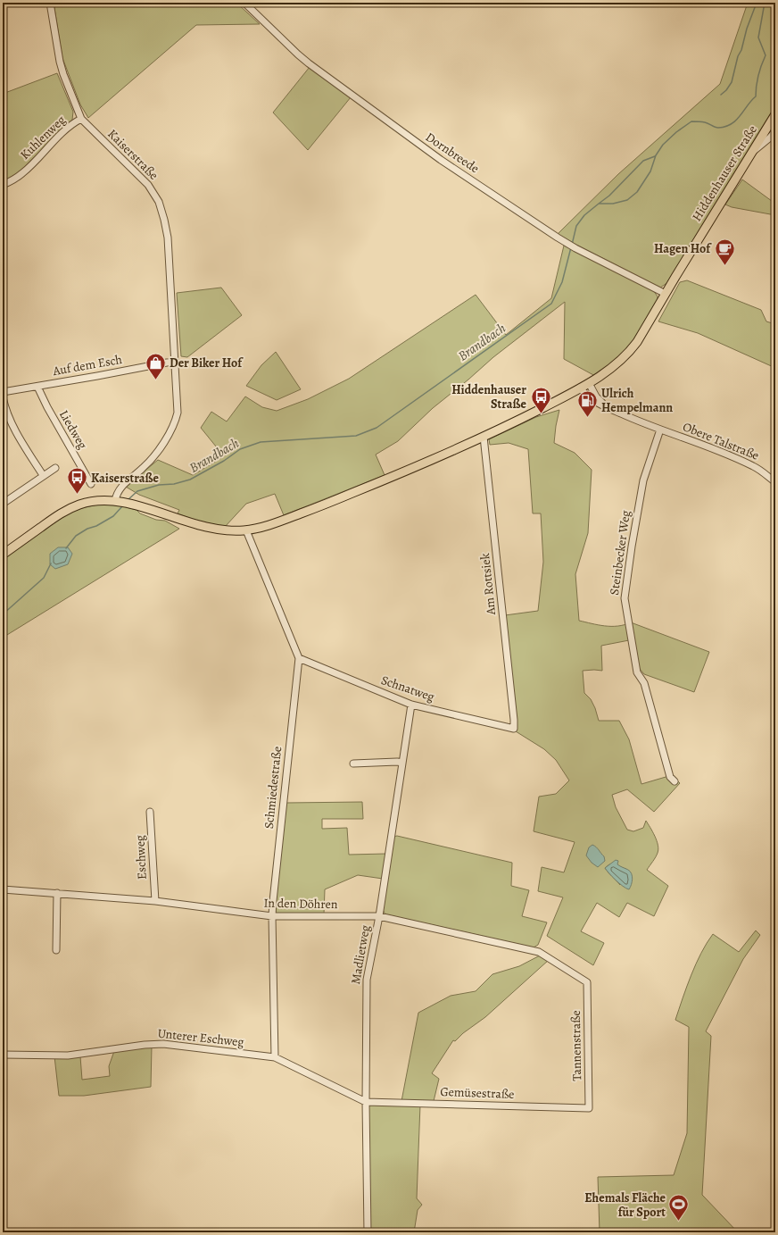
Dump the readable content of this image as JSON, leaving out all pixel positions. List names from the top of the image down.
{
  "streets": {
    "main road": ["Hiddenhauser Straße"],
    "street": [
      "Kuhlenweg",
      "Dornbreede",
      "Kaiserstraße",
      "Auf dem Esch",
      "Liedweg",
      "Obere Talstraße",
      "Steinbecker Weg",
      "Am Rottsiek",
      "Schnatweg",
      "Schmiedestraße",
      "Eschweg",
      "In den Döhren",
      "Madlietweg",
      "Unterer Eschweg",
      "Tannenstraße",
      "Gemüsestraße"
    ]
  },
  "crossings": [
    ["Kuhlenweg", "Kaiserstraße"],
    ["Dornbreede", "Hiddenhauser Straße"],
    ["Kaiserstraße", "Hiddenhauser Straße"],
    ["Kaiserstraße", "Auf dem Esch"],
    ["Hiddenhauser Straße", "Obere Talstraße"],
    ["Hiddenhauser Straße", "Am Rottsiek"],
    ["Hiddenhauser Straße", "Schmiedestraße"],
    ["Auf dem Esch", "Liedweg"],
    ["Obere Talstraße", "Steinbecker Weg"],
    ["Am Rottsiek", "Schnatweg"],
    ["Schnatweg", "Schmiedestraße"],
    ["Schnatweg", "Madlietweg"],
    ["Schmiedestraße", "In den Döhren"],
    ["Schmiedestraße", "Unterer Eschweg"],
    ["Eschweg", "In den Döhren"],
    ["In den Döhren", "Madlietweg"],
    ["In den Döhren", "Tannenstraße"],
    ["Madlietweg", "Unterer Eschweg"],
    ["Madlietweg", "Gemüsestraße"],
    ["Unterer Eschweg", "Gemüsestraße"],
    ["Tannenstraße", "Gemüsestraße"]
  ],
  "water": ["Brandbach"],
  "places": {
    "cafe": ["Hagen Hof"],
    "shop": ["Der Biker Hof"],
    "bus stop": ["Hiddenhauser Straße", "Kaiserstraße"],
    "fuel station": ["Ulrich Hempelmann"],
    "sports": ["Ehemals Fläche für Sport"]
  }
}
